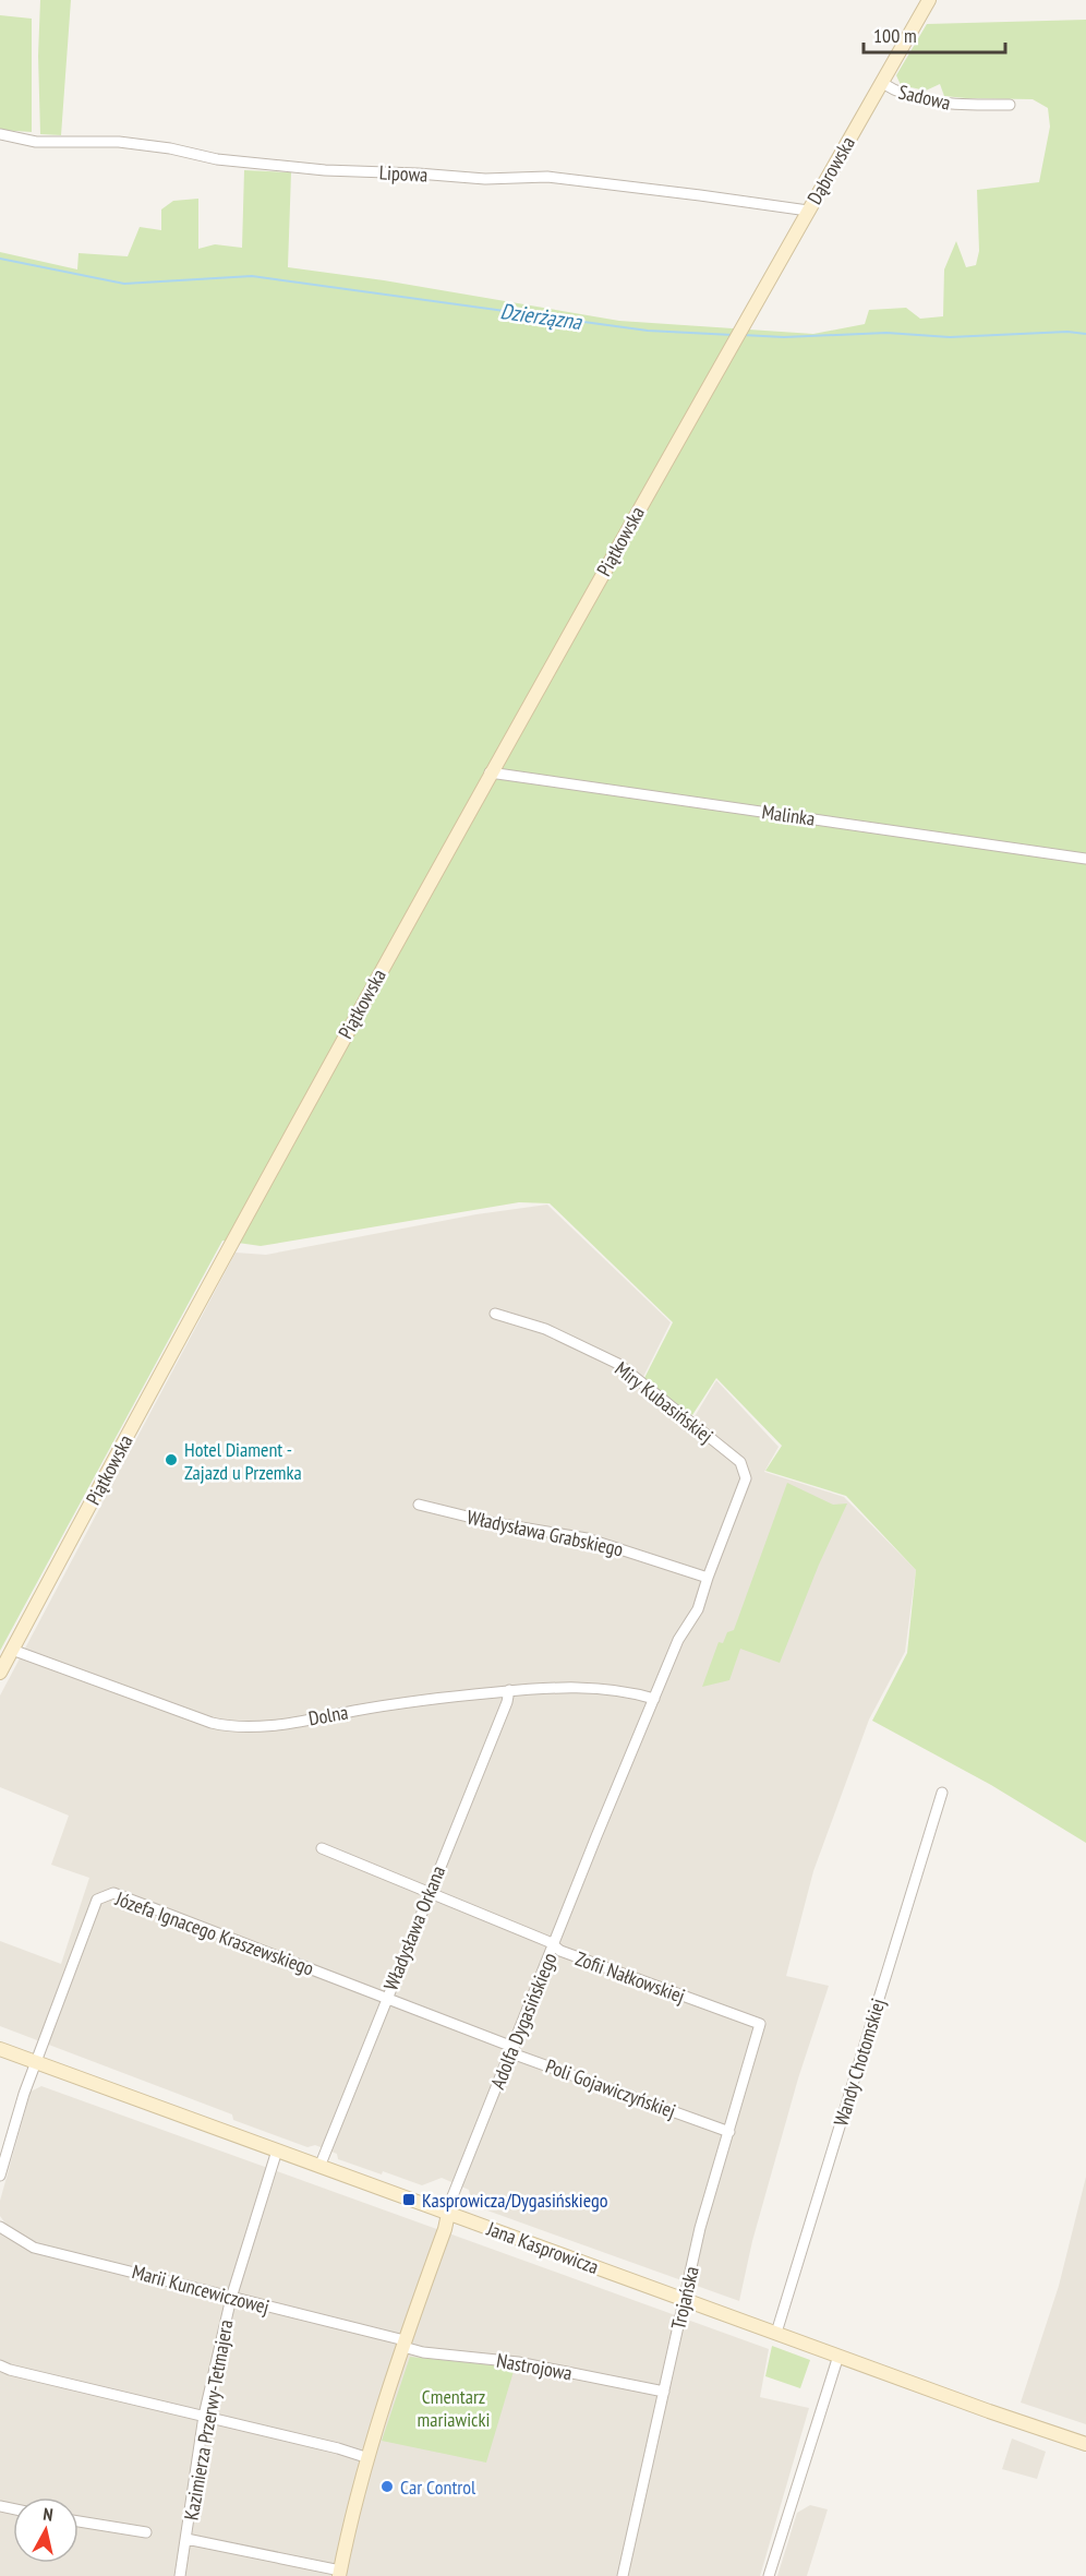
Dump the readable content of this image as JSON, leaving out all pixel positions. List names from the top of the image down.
{
  "streets": {
    "main road": [
      "Dąbrowska",
      "Piątkowska",
      "Adolfa Dygasińskiego",
      "Jana Kasprowicza"
    ],
    "street": [
      "Sadowa",
      "Lipowa",
      "Malinka",
      "Miry Kubasińskiej",
      "Władysława Grabskiego",
      "Dolna",
      "Władysława Orkana",
      "Józefa Ignacego Kraszewskiego",
      "Zofii Nałkowskiej",
      "Wandy Chotomskiej",
      "Poli Gojawiczyńskiej",
      "Marii Kuncewiczowej",
      "Trojańska",
      "Nastrojowa",
      "Kazimierza Przerwy-Tetmajera"
    ]
  },
  "crossings": [
    ["Sadowa", "Dąbrowska"],
    ["Dąbrowska", "Lipowa"],
    ["Dąbrowska", "Piątkowska"],
    ["Piątkowska", "Malinka"],
    ["Piątkowska", "Dolna"],
    ["Miry Kubasińskiej", "Adolfa Dygasińskiego"],
    ["Władysława Grabskiego", "Adolfa Dygasińskiego"],
    ["Dolna", "Władysława Orkana"],
    ["Dolna", "Adolfa Dygasińskiego"],
    ["Władysława Orkana", "Józefa Ignacego Kraszewskiego"],
    ["Władysława Orkana", "Zofii Nałkowskiej"],
    ["Władysława Orkana", "Poli Gojawiczyńskiej"],
    ["Władysława Orkana", "Jana Kasprowicza"],
    ["Józefa Ignacego Kraszewskiego", "Poli Gojawiczyńskiej"],
    ["Józefa Ignacego Kraszewskiego", "Jana Kasprowicza"],
    ["Zofii Nałkowskiej", "Adolfa Dygasińskiego"],
    ["Zofii Nałkowskiej", "Trojańska"],
    ["Adolfa Dygasińskiego", "Poli Gojawiczyńskiej"],
    ["Adolfa Dygasińskiego", "Jana Kasprowicza"],
    ["Adolfa Dygasińskiego", "Marii Kuncewiczowej"],
    ["Adolfa Dygasińskiego", "Nastrojowa"],
    ["Adolfa Dygasińskiego", "Kazimierza Przerwy-Tetmajera"],
    ["Wandy Chotomskiej", "Jana Kasprowicza"],
    ["Poli Gojawiczyńskiej", "Trojańska"],
    ["Jana Kasprowicza", "Trojańska"],
    ["Jana Kasprowicza", "Kazimierza Przerwy-Tetmajera"],
    ["Marii Kuncewiczowej", "Nastrojowa"],
    ["Marii Kuncewiczowej", "Kazimierza Przerwy-Tetmajera"],
    ["Trojańska", "Nastrojowa"]
  ],
  "water": ["Dzierżązna"],
  "parks": ["Cmentarz mariawicki"],
  "places": {
    "other": ["Hotel Diament - Zajazd u Przemka", "Car Control"],
    "transit": ["Kasprowicza/Dygasińskiego"]
  },
  "scale_bar": "100 m",
  "north": "top"
}
